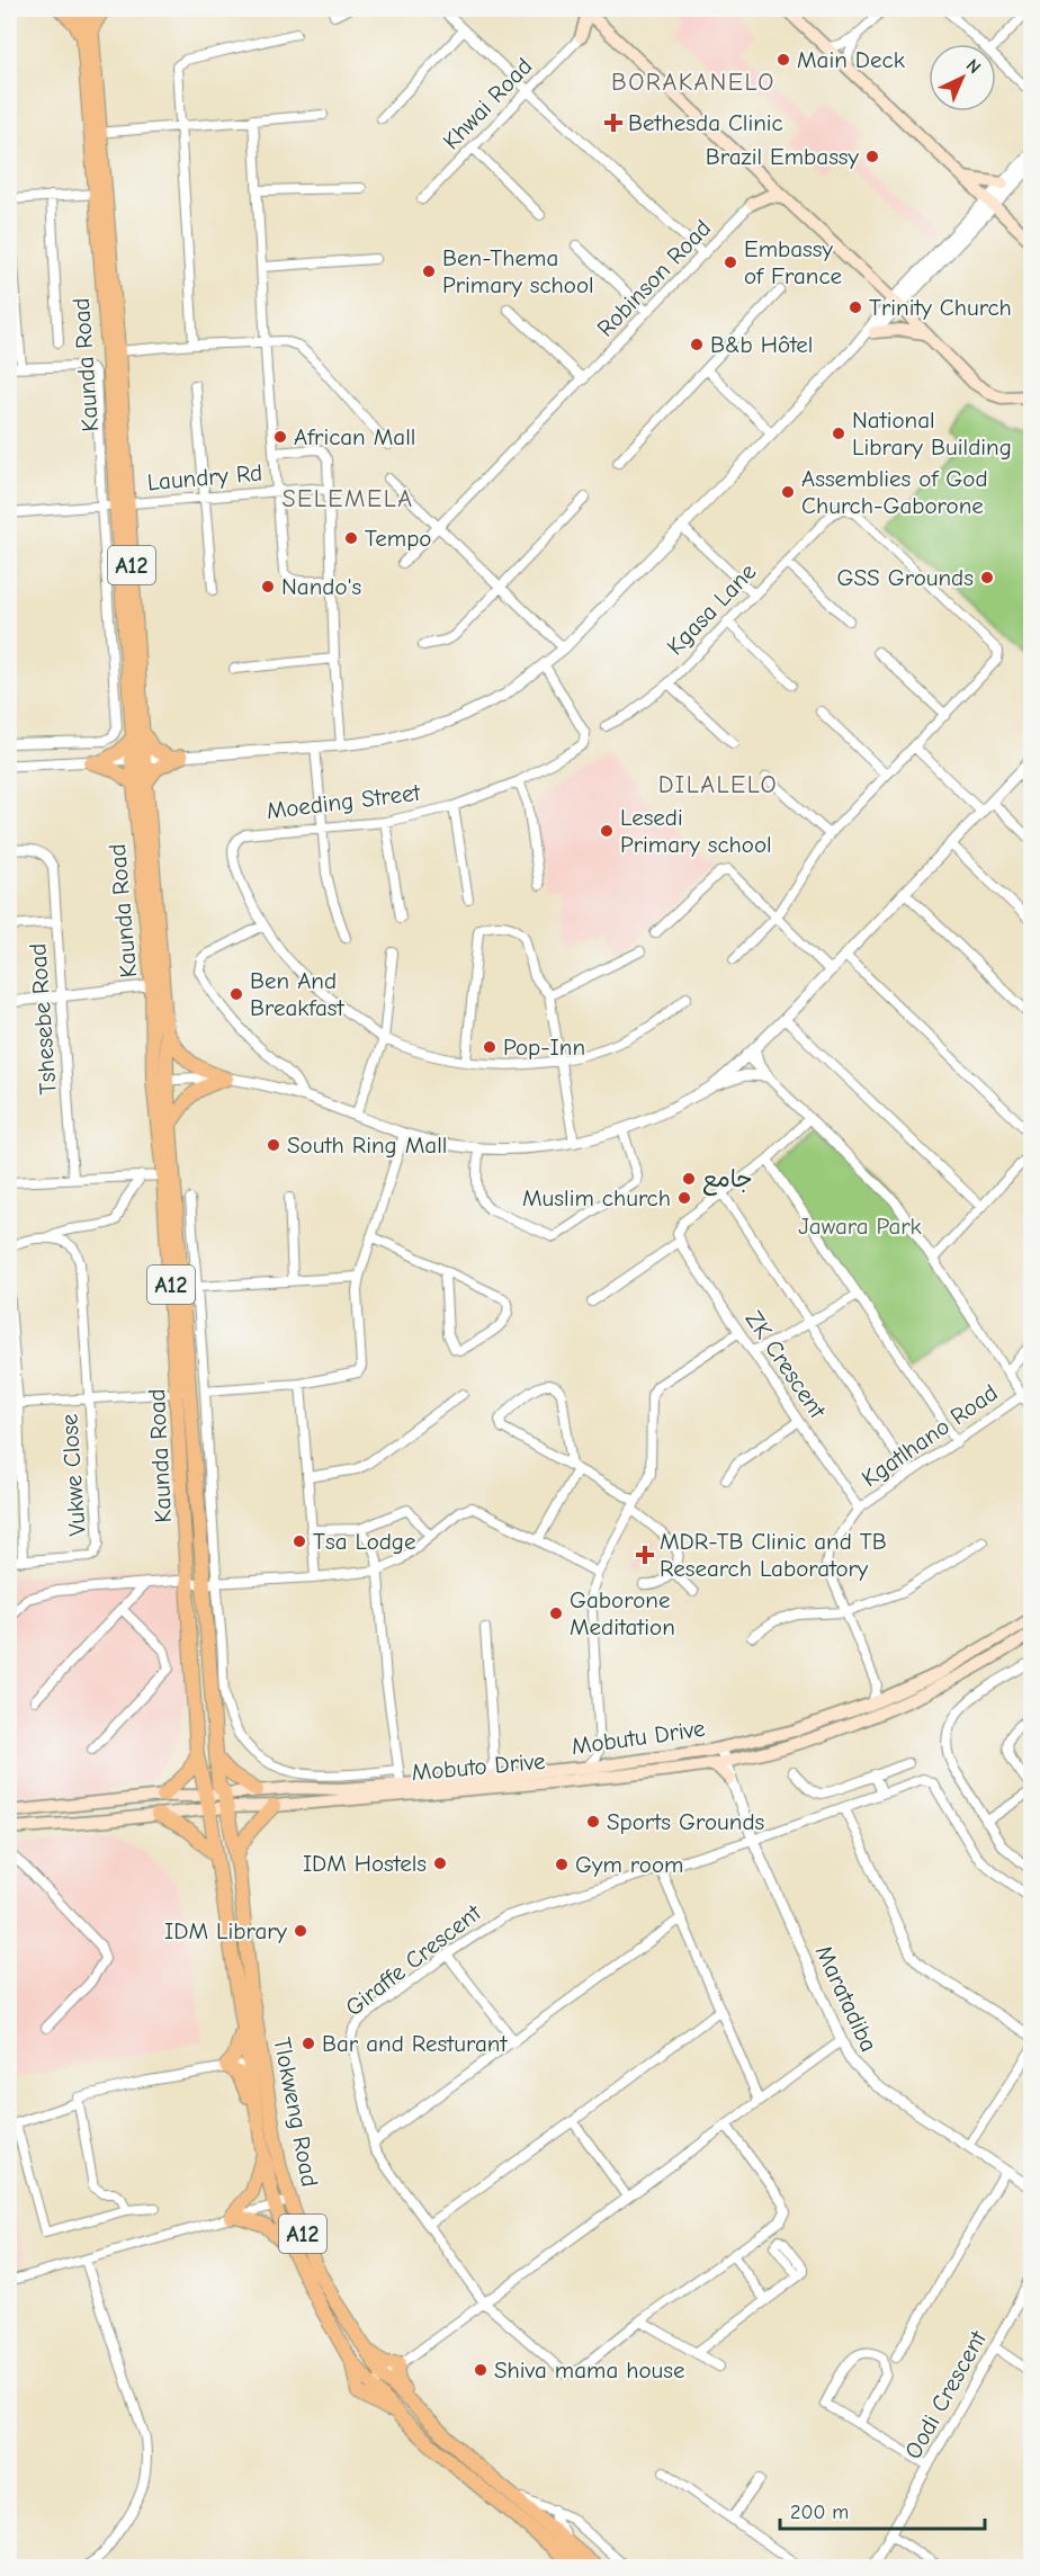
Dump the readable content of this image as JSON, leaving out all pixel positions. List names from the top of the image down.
{
  "streets": {
    "main road": [
      "Kaunda Road",
      "A12",
      "Mobutu Drive",
      "Mobuto Drive",
      "Tlokweng Road"
    ],
    "street": [
      "Khwai Road",
      "Robinson Road",
      "Laundry Rd",
      "Kgasa Lane",
      "Moeding Street",
      "Tshesebe Road",
      "ZK Crescent",
      "Kgatlhano Road",
      "Vukwe Close",
      "Giraffe Crescent",
      "Maratadiba",
      "Oodi Crescent"
    ]
  },
  "crossings": [
    ["Kaunda Road", "Laundry Rd"],
    ["Kaunda Road", "A12"],
    ["Kaunda Road", "Mobutu Drive"],
    ["Kaunda Road", "Tlokweng Road"],
    ["ZK Crescent", "Kgatlhano Road"],
    ["Mobutu Drive", "Maratadiba"],
    ["Mobutu Drive", "Tlokweng Road"],
    ["Mobuto Drive", "Maratadiba"],
    ["Mobuto Drive", "Tlokweng Road"],
    ["Giraffe Crescent", "Maratadiba"]
  ],
  "districts": ["BORAKANELO", "SELEMELA", "DILALELO"],
  "parks": ["Jawara Park"],
  "places": {
    "other": [
      "Main Deck",
      "Brazil Embassy",
      "Embassy of France",
      "Ben-Thema Primary school",
      "Trinity Church",
      "B&b Hôtel",
      "National Library Building",
      "African Mall",
      "Assemblies of God Church-Gaborone",
      "Tempo",
      "GSS Grounds",
      "Nando's",
      "Lesedi Primary school",
      "Ben And Breakfast",
      "Pop-Inn",
      "South Ring Mall",
      "جامع",
      "Muslim church",
      "Tsa Lodge",
      "Gaborone Meditation",
      "Sports Grounds",
      "IDM Hostels",
      "Gym room",
      "IDM Library",
      "Bar and Resturant",
      "Shiva mama house"
    ],
    "health": ["Bethesda Clinic", "MDR-TB Clinic and TB Research Laboratory"]
  },
  "scale_bar": "200 m",
  "north": "top right"
}
